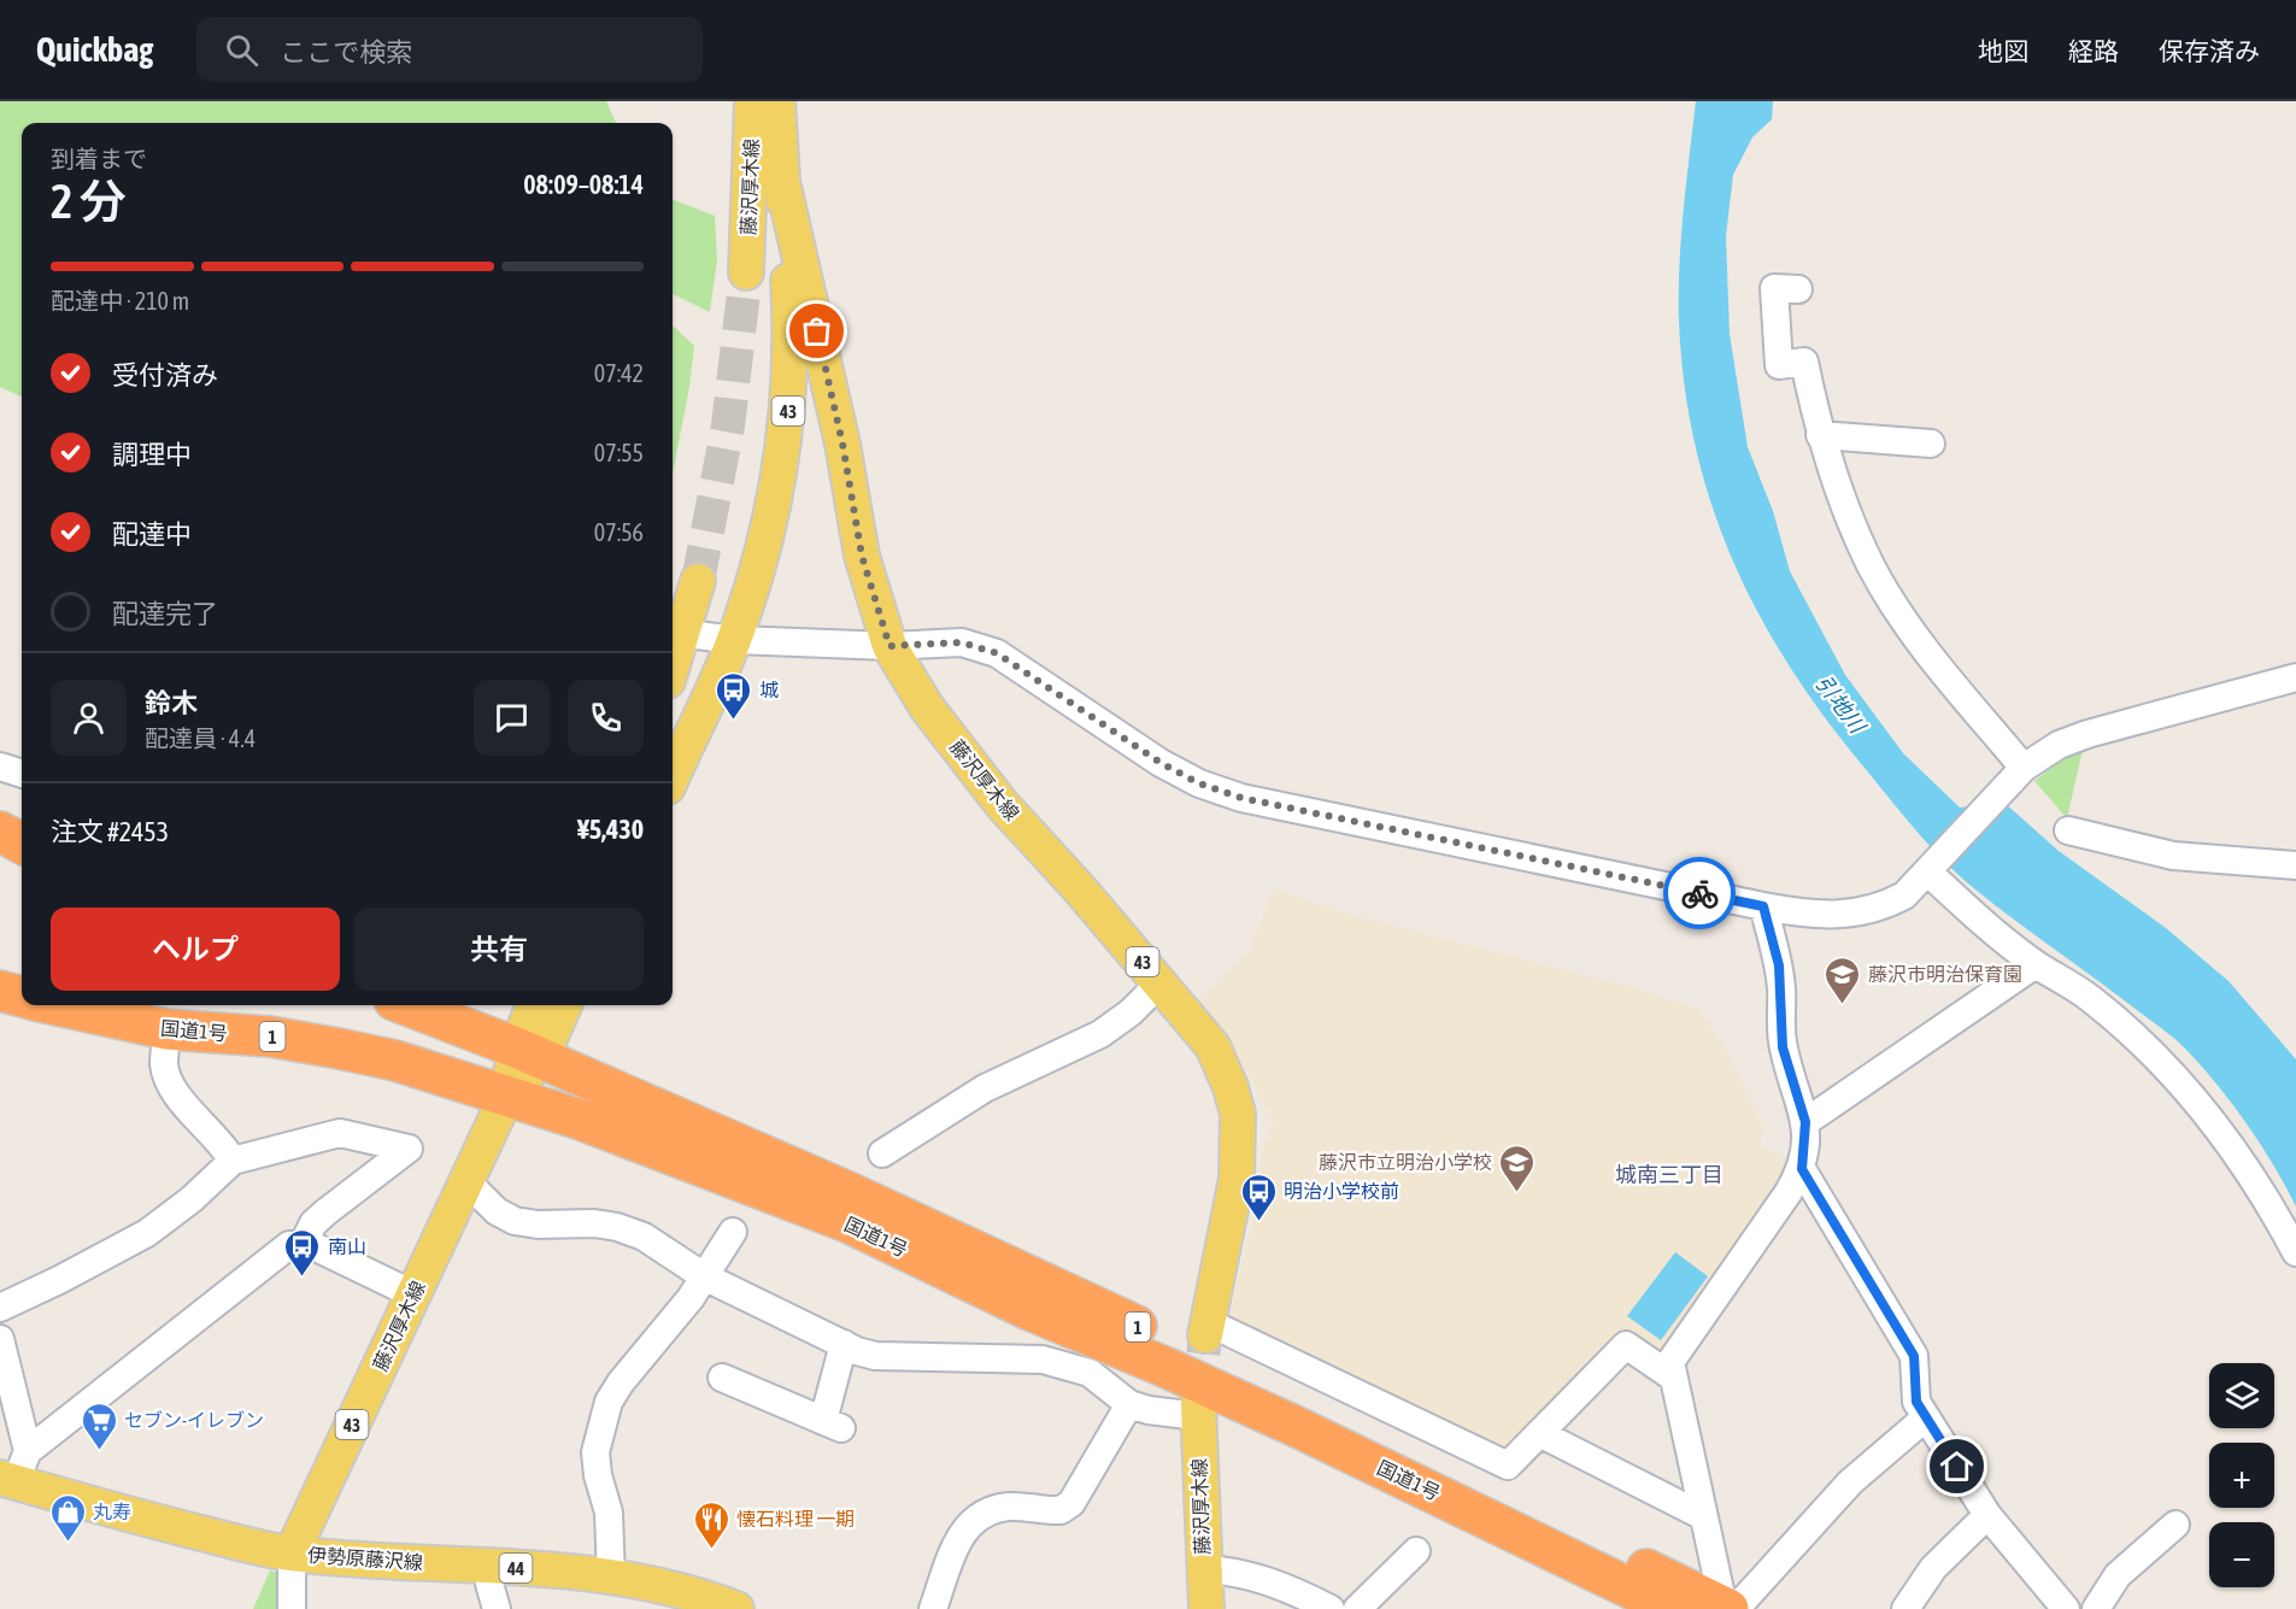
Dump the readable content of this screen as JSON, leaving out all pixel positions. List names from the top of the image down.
{
  "streets": {
    "highway": ["国道1号", "1"],
    "main road": [
      "藤沢厚木線",
      "43",
      "伊勢原藤沢線",
      "44"
    ]
  },
  "crossings": [
    ["藤沢厚木線", "国道1号"],
    ["藤沢厚木線", "伊勢原藤沢線"]
  ],
  "districts": ["城南三丁目"],
  "water": ["引地川"],
  "places": {
    "bus stop": ["城", "明治小学校前", "南山"],
    "school or university": ["藤沢市明治保育園", "藤沢市立明治小学校"],
    "supermarket": ["セブン-イレブン"],
    "shop": ["丸寿"],
    "restaurant": ["懐石料理 一期"]
  },
  "page": {
    "header": "Quickbag",
    "search": "ここで検索",
    "nav": ["地図", "経路", "保存済み"],
    "heading": ["2 分", "到着まで", "08:09–08:14"],
    "panel": [
      "鈴木",
      "配達員 · 4.4",
      "注文 #2453",
      "¥5,430"
    ],
    "bar": "配達中 · 210 m",
    "list": [
      ["受付済み", "07:42"],
      ["調理中", "07:55"],
      ["配達中", "07:56"],
      "配達完了"
    ],
    "buttons": ["ヘルプ", "共有"],
    "map_buttons": ["+", "−"]
  }
}
